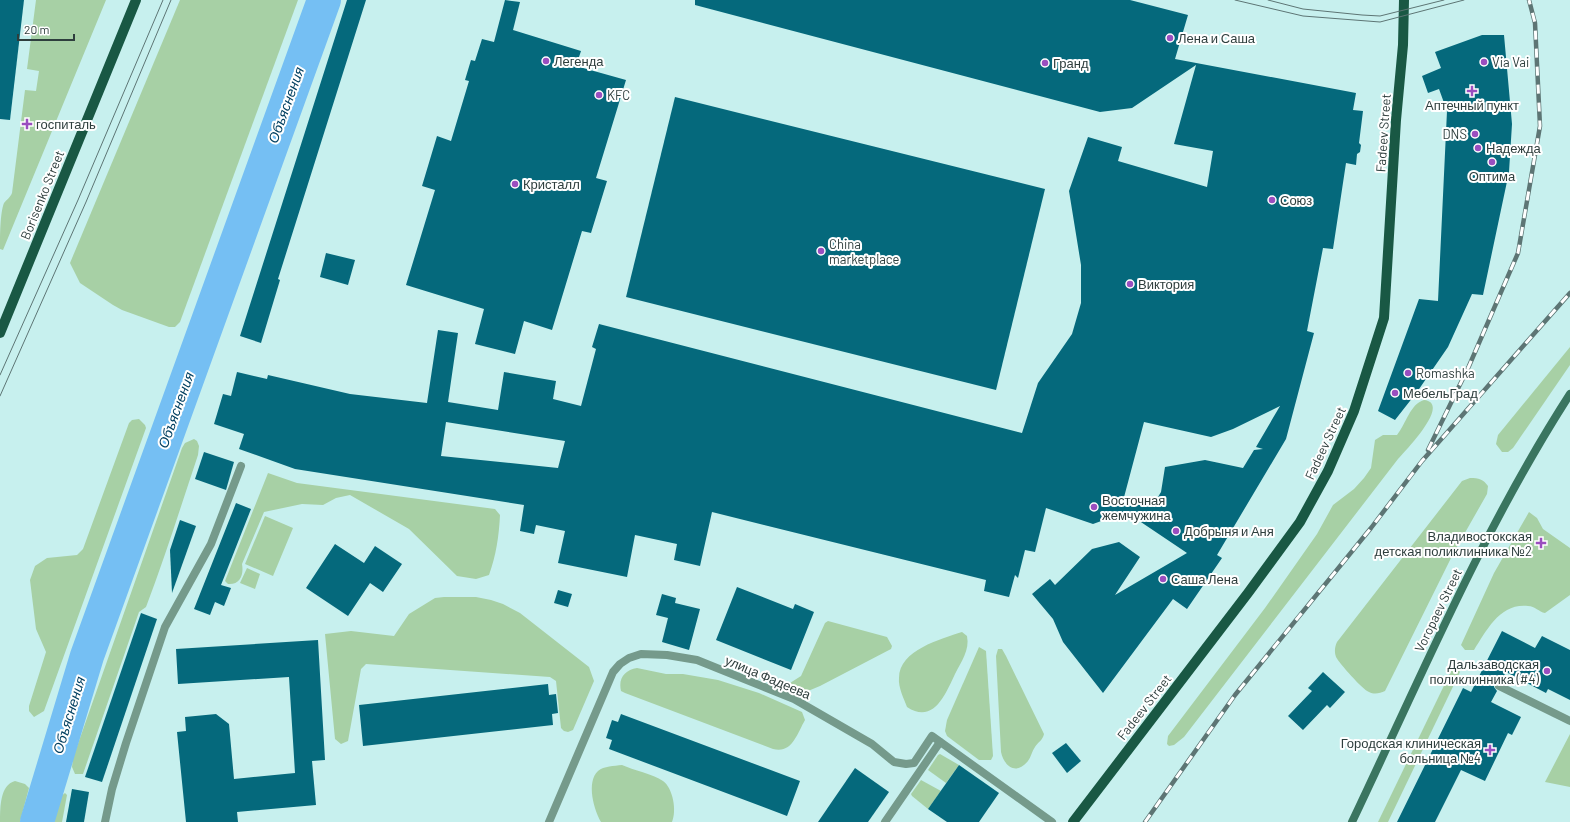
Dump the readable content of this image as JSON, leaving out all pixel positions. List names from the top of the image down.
{
  "streets": {
    "main road": ["Fadeev Street", "Borisenko Street", "Voropaev Street"],
    "street": ["улица Фадеева"]
  },
  "water": ["Объяснения"],
  "places": {
    "other": [
      "Лена и Саша",
      "Легенда",
      "Via Vai",
      "Гранд",
      "KFC",
      "DNS",
      "Надежда",
      "Оптима",
      "Кристалл",
      "Союз",
      "China marketplace",
      "Виктория",
      "Romashka",
      "МебельГрад",
      "Восточная жемчужина",
      "Добрыня и Аня",
      "Саша Лена",
      "Дальзаводская поликлинника (#4)"
    ],
    "health": [
      "Аптечный пункт",
      "госпиталь",
      "Владивостокская детская поликлинника №2",
      "Городская клиническая больница №4"
    ]
  },
  "scale_bar": "20 m"
}
